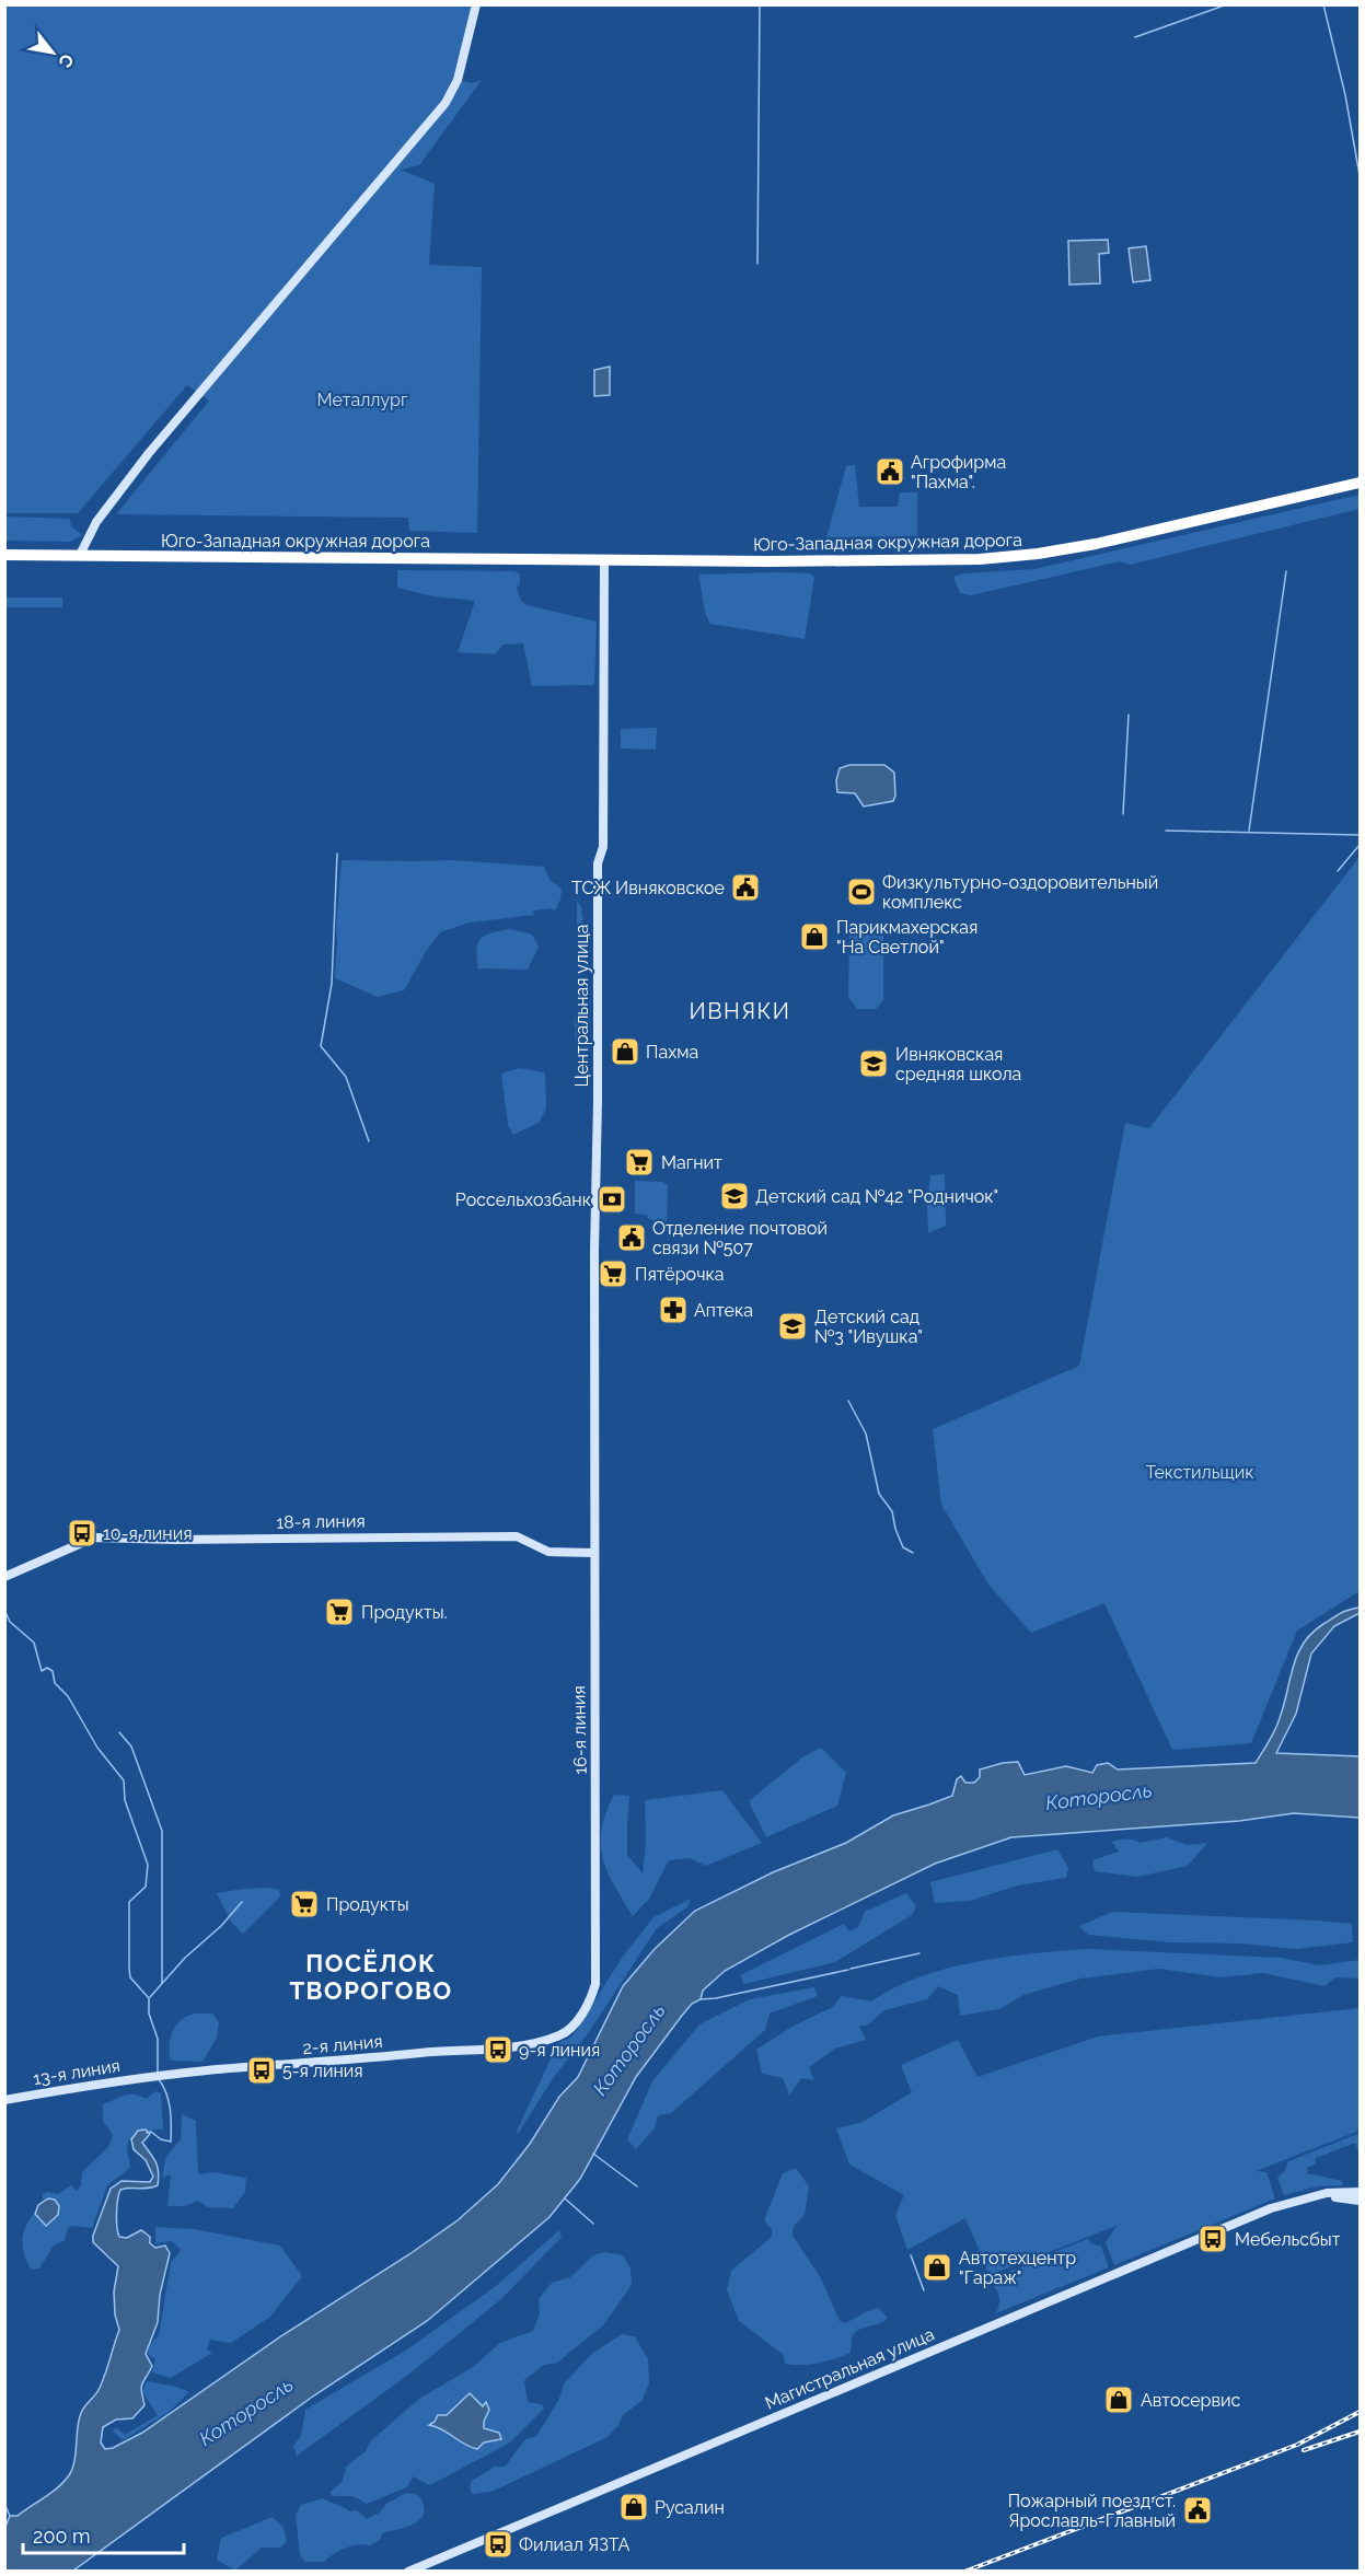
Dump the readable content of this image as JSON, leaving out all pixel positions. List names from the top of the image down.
{
  "streets": {
    "highway": ["Юго-Западная окружная дорога"],
    "street": [
      "Центральная улица",
      "18-я линия",
      "16-я линия",
      "2-я линия",
      "13-я линия",
      "Магистральная улица"
    ]
  },
  "crossings": [
    ["Юго-Западная окружная дорога", "Центральная улица"],
    ["Центральная улица", "16-я линия"],
    ["18-я линия", "16-я линия"],
    ["16-я линия", "2-я линия"],
    ["2-я линия", "13-я линия"]
  ],
  "districts": ["ИВНЯКИ", "ПОСЁЛОК ТВОРОГОВО"],
  "water": ["Которосль"],
  "parks": ["Металлург", "Текстильщик"],
  "places": {
    "public building": [
      "Агрофирма \"Пахма\".",
      "ТСЖ Ивняковское",
      "Отделение почтовой связи №507",
      "Пожарный поезд ст. Ярославль-Главный"
    ],
    "sports": ["Физкультурно-оздоровительный комплекс"],
    "shop": [
      "Парикмахерская \"На Светлой\"",
      "Пахма",
      "Автотехцентр \"Гараж\"",
      "Автосервис",
      "Русалин"
    ],
    "school or university": ["Ивняковская средняя школа", "Детский сад №42 \"Родничок\"", "Детский сад №3 \"Ивушка\""],
    "supermarket": [
      "Магнит",
      "Пятёрочка",
      "Продукты.",
      "Продукты"
    ],
    "bank": ["Россельхозбанк"],
    "pharmacy": ["Аптека"],
    "bus stop": [
      "10-я линия",
      "9-я линия",
      "5-я линия",
      "Мебельсбыт",
      "Филиал ЯЗТА"
    ]
  },
  "scale_bar": "200 m",
  "north": "bottom right"
}
